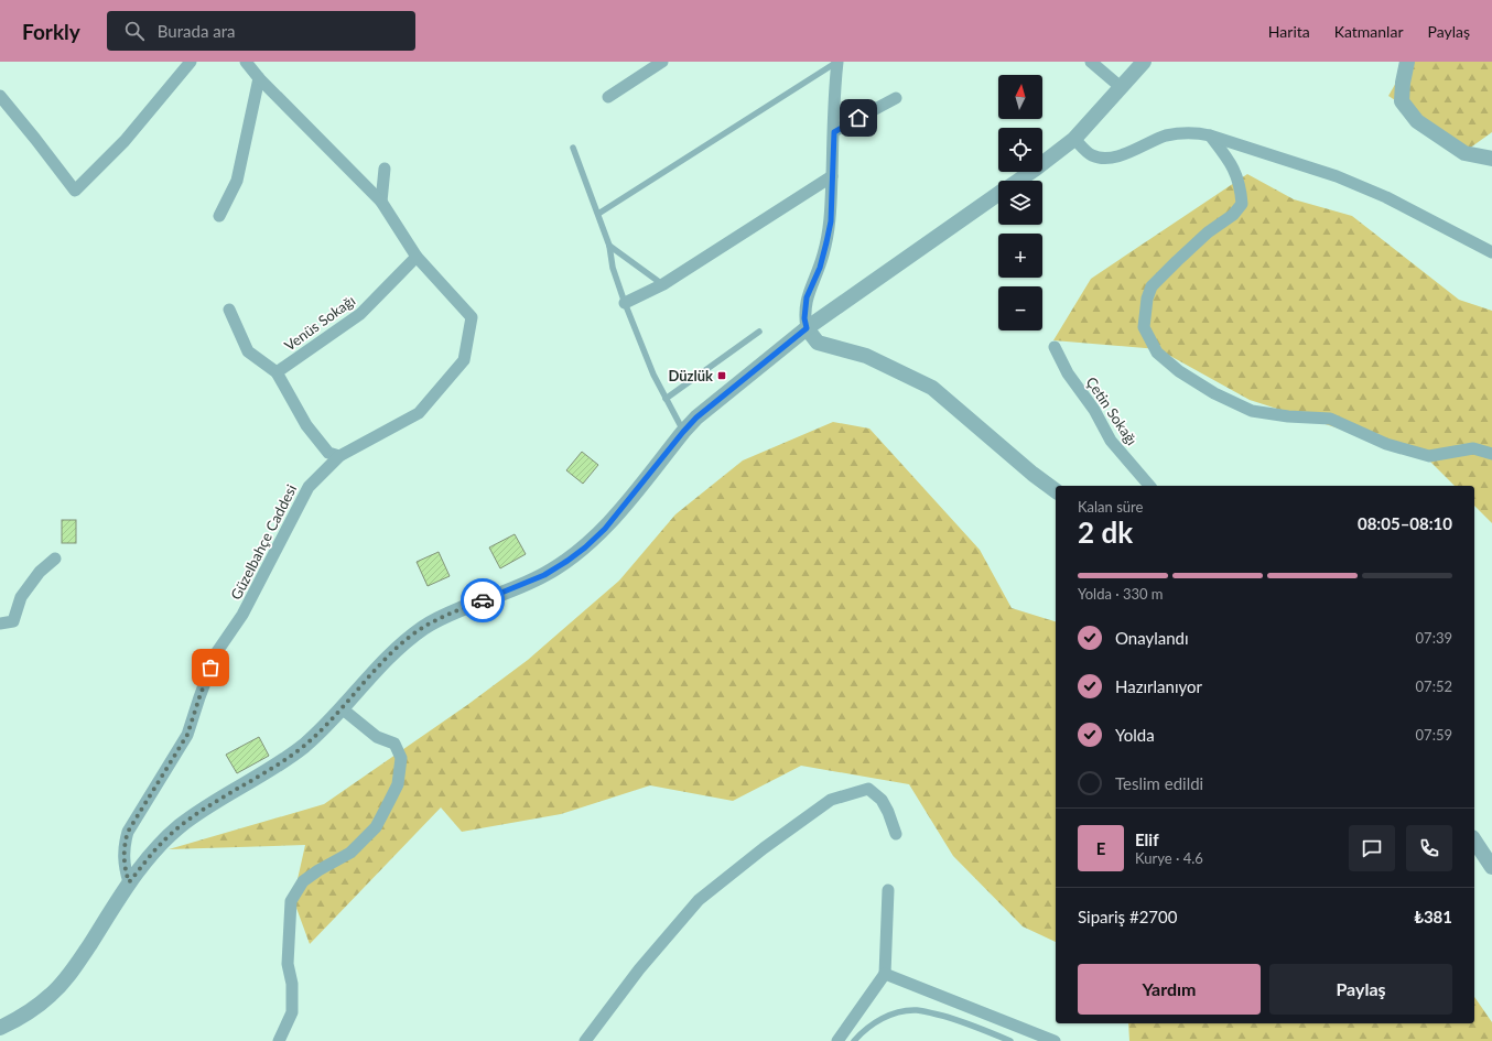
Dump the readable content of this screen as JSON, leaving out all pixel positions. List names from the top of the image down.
{
  "streets": {
    "street": ["Venüs Sokağı", "Çetin Sokağı", "Güzelbahçe Caddesi"]
  },
  "crossings": [
    ["Venüs Sokağı", "Güzelbahçe Caddesi"]
  ],
  "places": {
    "transit": ["Düzlük"]
  },
  "north": "top",
  "page": {
    "header": "Forkly",
    "search": "Burada ara",
    "nav": ["Harita", "Katmanlar", "Paylaş"],
    "map_buttons": ["+", "−"],
    "heading": ["2 dk", "Kalan süre", "08:05–08:10"],
    "panel": [
      "Elif",
      "Kurye · 4.6",
      "Sipariş #2700",
      "₺381"
    ],
    "bar": "Yolda · 330 m",
    "list": [
      ["Onaylandı", "07:39"],
      ["Hazırlanıyor", "07:52"],
      ["Yolda", "07:59"],
      "Teslim edildi"
    ],
    "round": "E",
    "buttons": ["Yardım", "Paylaş"]
  }
}
